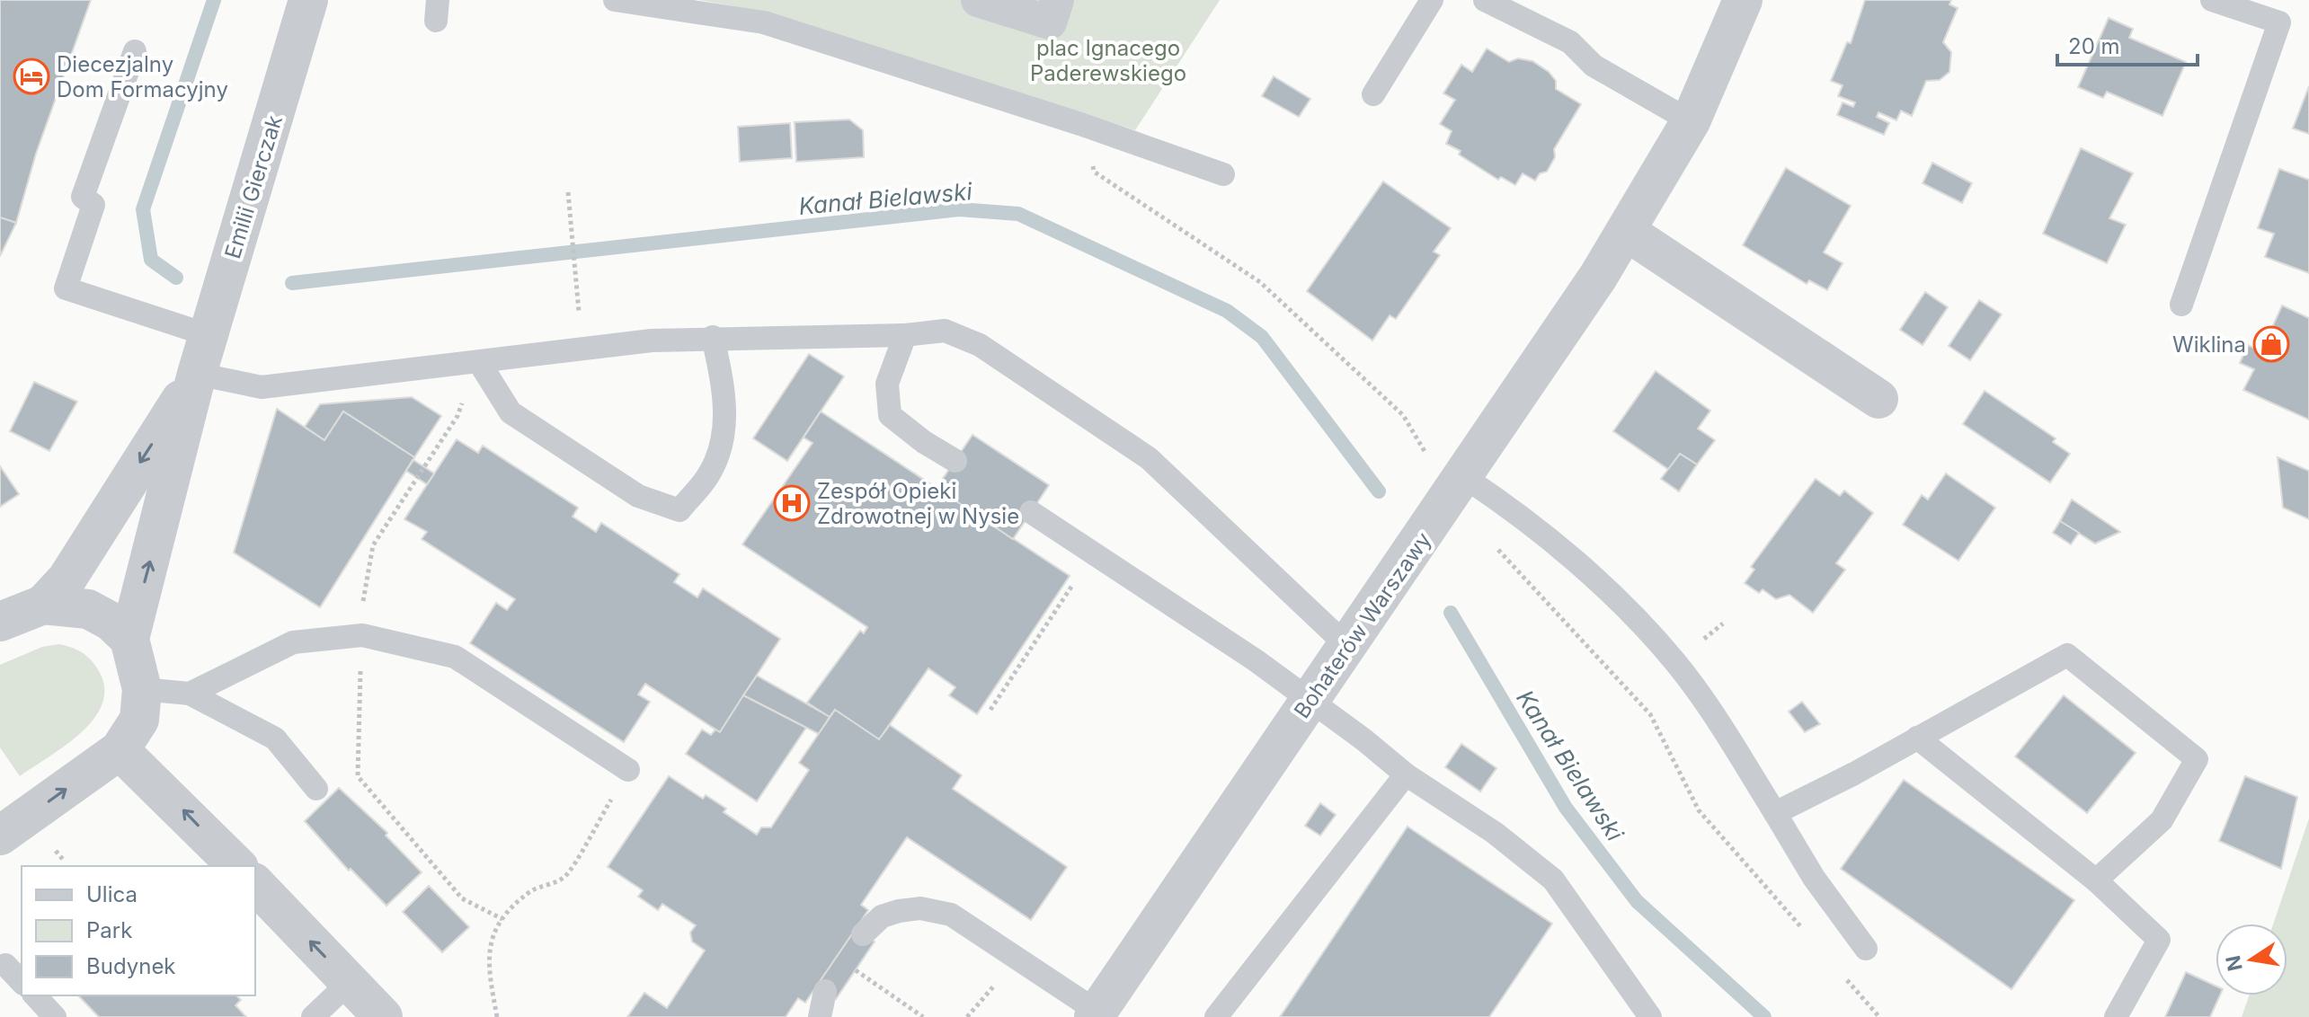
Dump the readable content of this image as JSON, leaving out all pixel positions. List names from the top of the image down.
{
  "streets": {
    "street": ["Emilii Gierczak", "Bohaterów Warszawy"]
  },
  "water": ["Kanał Bielawski"],
  "parks": ["plac Ignacego Paderewskiego"],
  "places": {
    "hotel": ["Diecezjalny Dom Formacyjny"],
    "shop": ["Wiklina"],
    "hospital": ["Zespół Opieki Zdrowotnej w Nysie"]
  },
  "legend": ["Ulica", "Park", "Budynek"],
  "scale_bar": "20 m",
  "north": "left"
}
